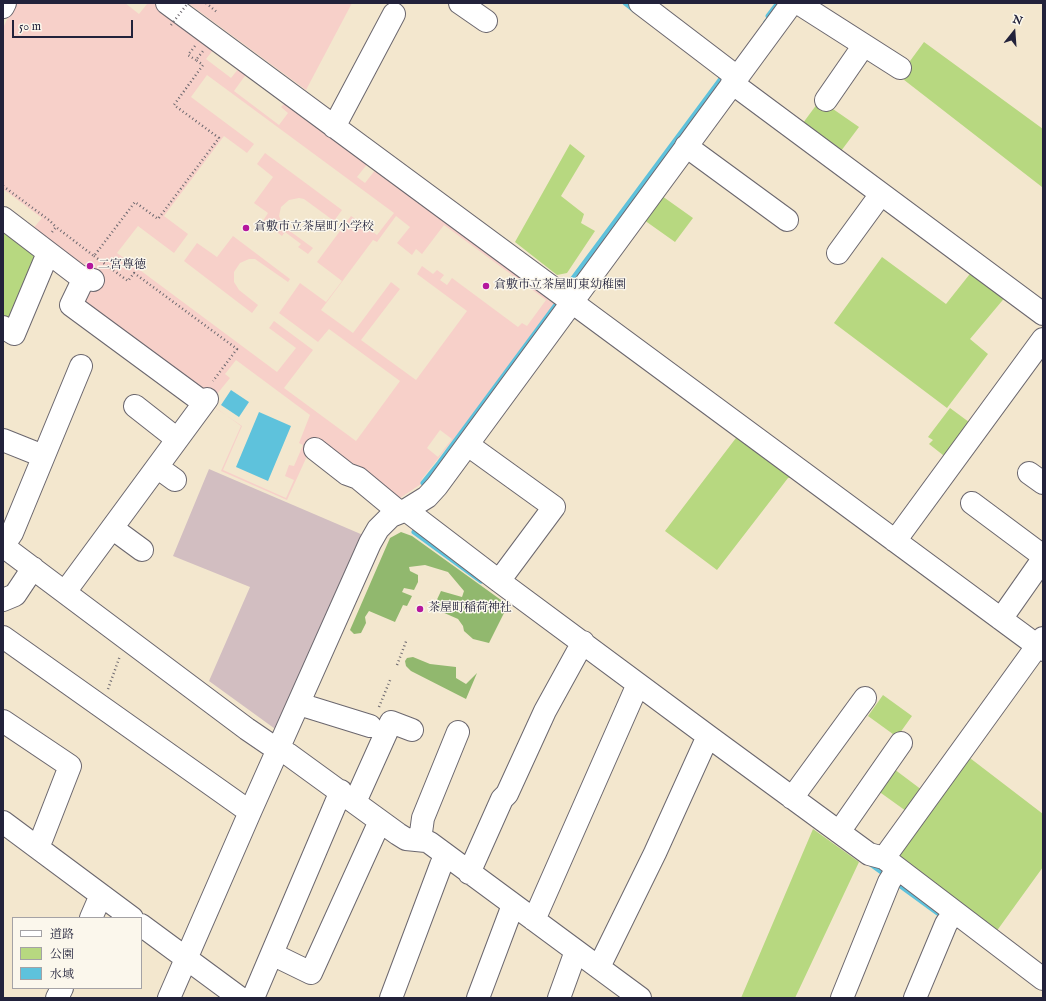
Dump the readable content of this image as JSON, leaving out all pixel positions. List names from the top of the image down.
{
  "places": [
    "倉敷市立茶屋町小学校",
    "二宮尊徳",
    "倉敷市立茶屋町東幼稚園",
    "茶屋町稲荷神社"
  ],
  "legend": ["道路", "公園", "水域"],
  "scale_bar": "50 m",
  "north": "top"
}
